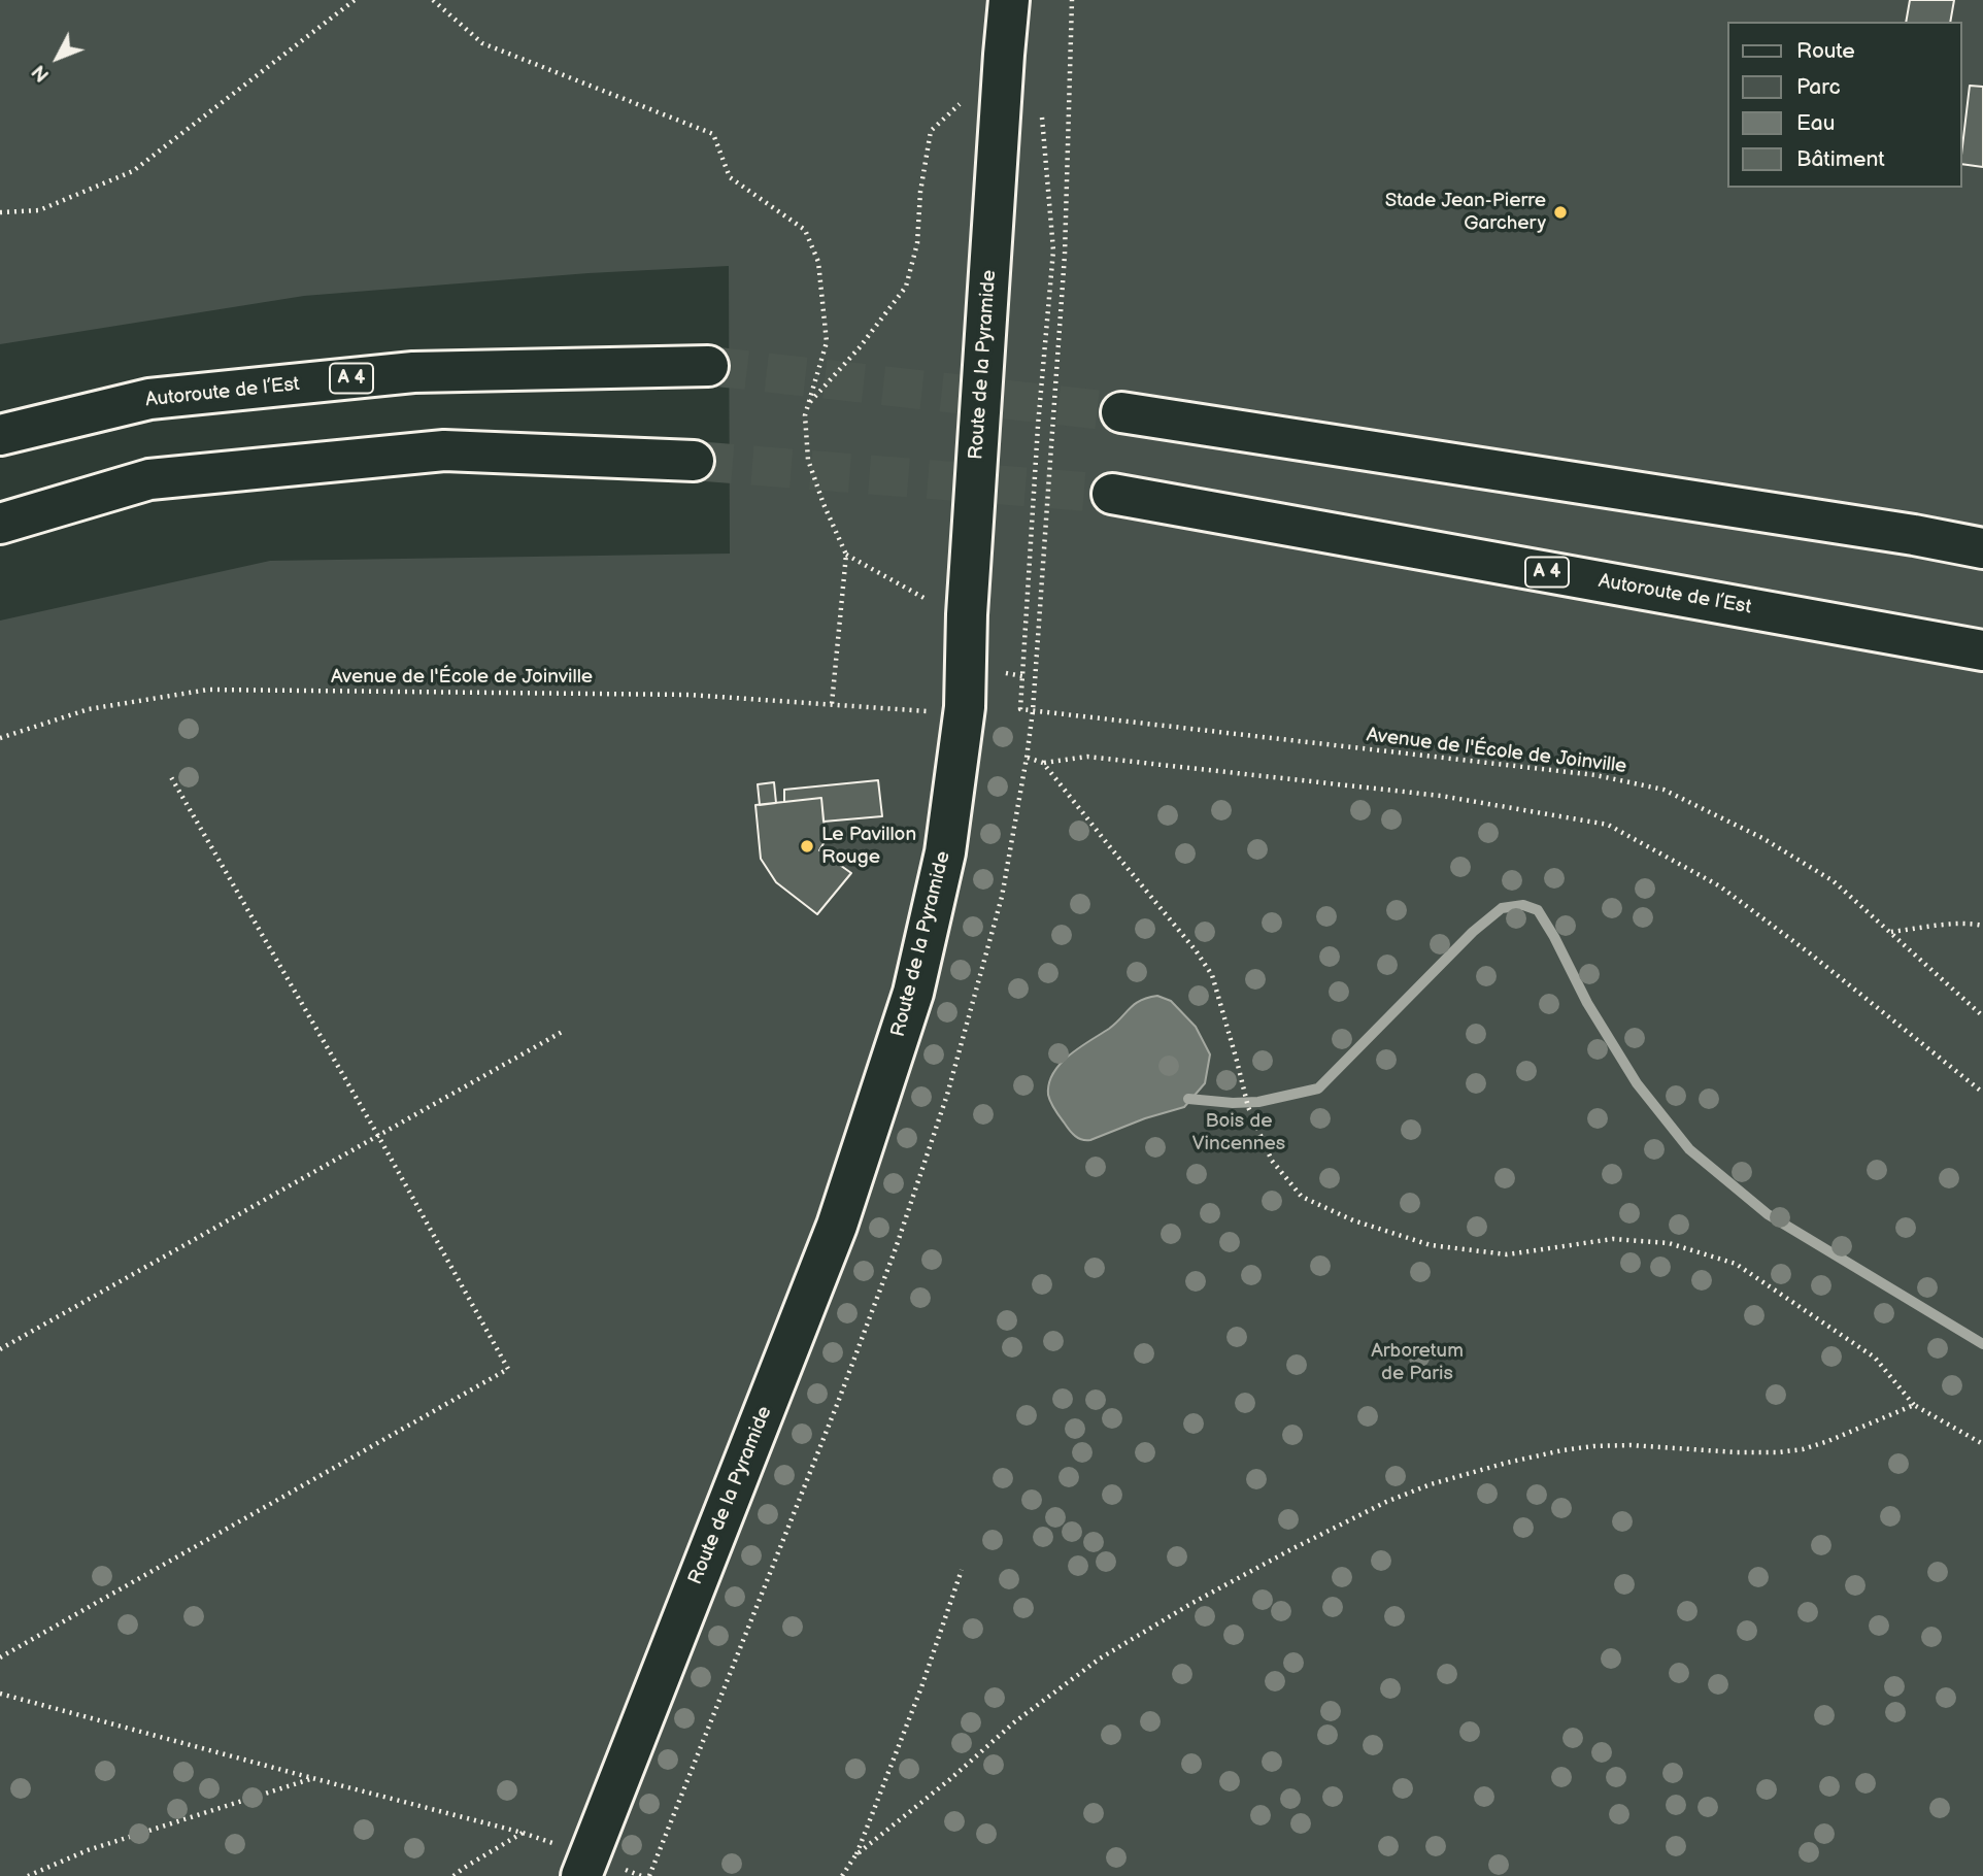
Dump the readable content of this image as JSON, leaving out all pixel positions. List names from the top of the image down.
{
  "streets": {
    "main road": ["Route de la Pyramide", "A 4", "Autoroute de l’Est"],
    "path": ["Avenue de l'École de Joinville"]
  },
  "parks": ["Bois de Vincennes", "Arboretum de Paris"],
  "places": ["Stade Jean-Pierre Garchery", "Le Pavillon Rouge"],
  "legend": [
    "Route",
    "Parc",
    "Eau",
    "Bâtiment"
  ],
  "north": "bottom left"
}
